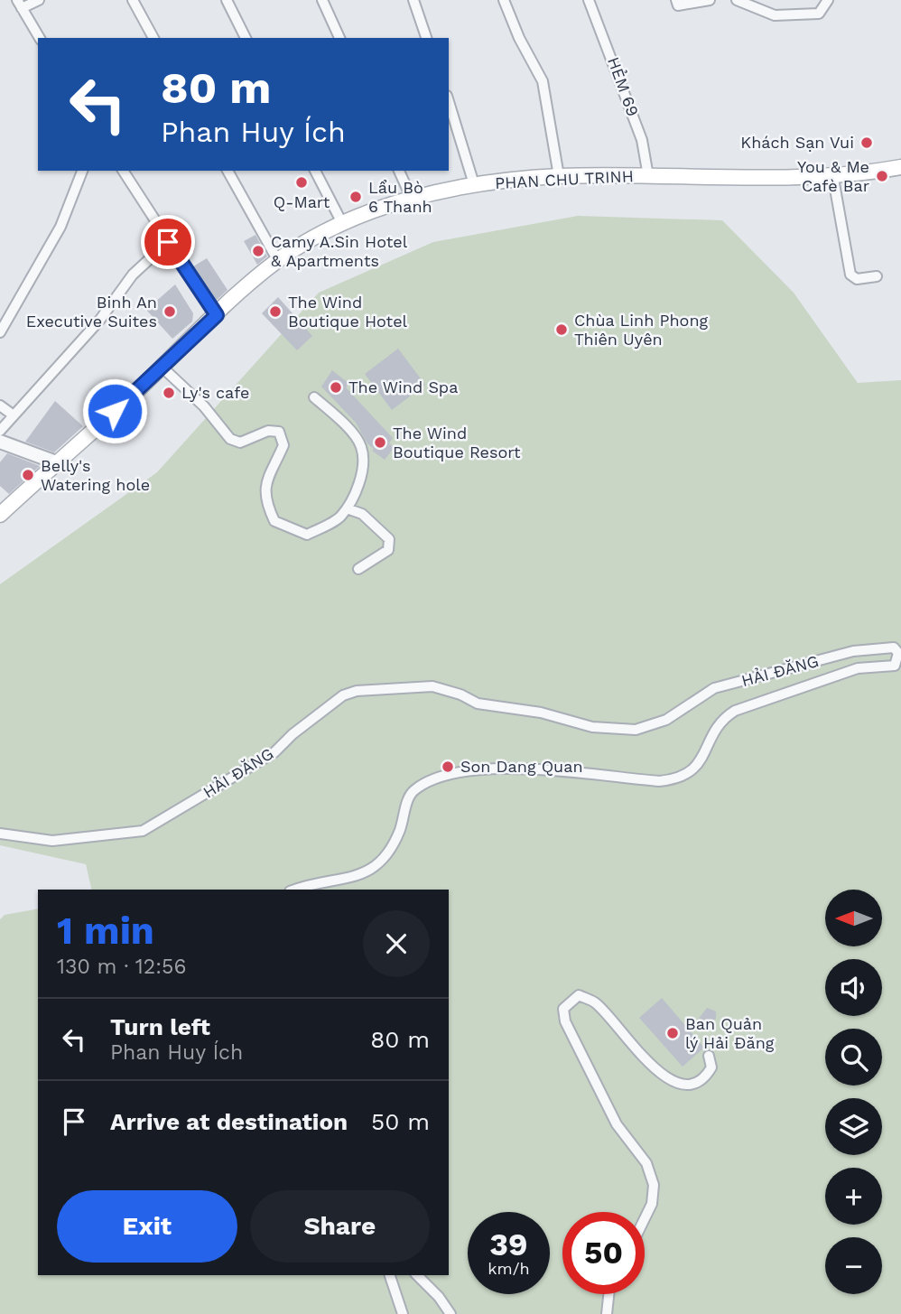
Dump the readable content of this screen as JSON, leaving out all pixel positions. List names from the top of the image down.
{
  "streets": {
    "main road": ["PHAN CHU TRINH"],
    "street": ["HẺM 69", "HẢI ĐĂNG"]
  },
  "crossings": [
    ["HẺM 69", "PHAN CHU TRINH"]
  ],
  "places": [
    "Khách Sạn Vui",
    "You & Me Cafè Bar",
    "Q-Mart",
    "Lẩu Bò 6 Thanh",
    "Camy A.Sin Hotel & Apartments",
    "Binh An Executive Suites",
    "The Wind Boutique Hotel",
    "Chùa Linh Phong Thiên Uyên",
    "The Wind Spa",
    "Ly's cafe",
    "The Wind Boutique Resort",
    "Belly's Watering hole",
    "Son Dang Quan",
    "Ban Quản lý Hải Đăng"
  ],
  "north": "left",
  "page": {
    "turn": ["80 m", "Phan Huy Ích"],
    "map_buttons": ["+", "−"],
    "heading": ["1 min", "130 m · 12:56"],
    "list": [
      {
        "name": "Turn left",
        "note": "Phan Huy Ích",
        "value": "80 m"
      },
      {
        "name": "Arrive at destination",
        "value": "50 m"
      }
    ],
    "buttons": ["Exit", "Share"],
    "speed": "39 km/h",
    "limit": "50"
  }
}
